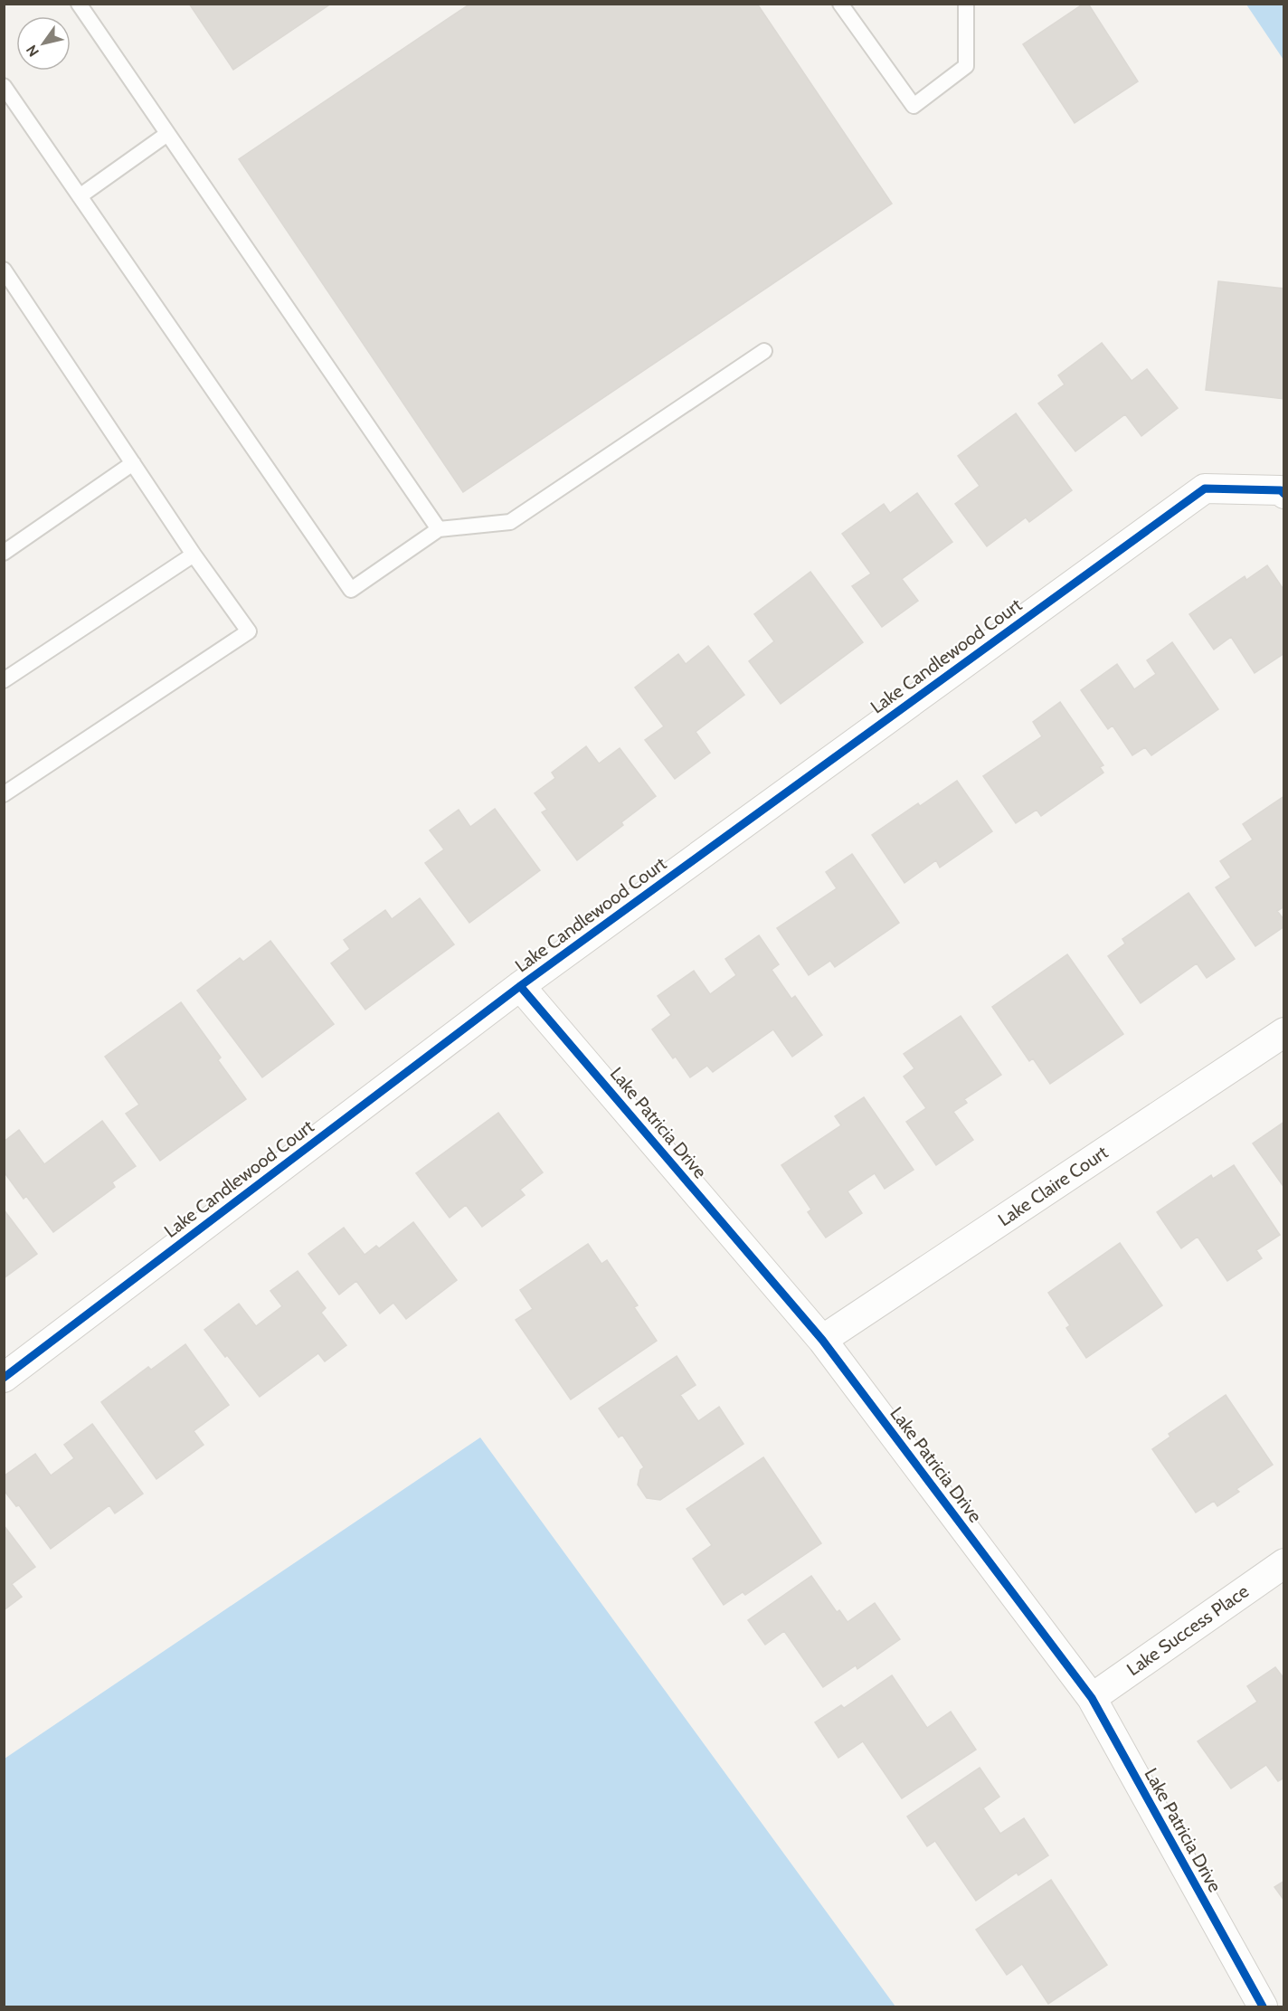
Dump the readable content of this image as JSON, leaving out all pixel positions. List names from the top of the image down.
{
  "streets": {
    "street": [
      "Lake Candlewood Court",
      "Lake Patricia Drive",
      "Lake Claire Court",
      "Lake Success Place"
    ]
  },
  "crossings": [
    ["Lake Candlewood Court", "Lake Patricia Drive"],
    ["Lake Patricia Drive", "Lake Claire Court"],
    ["Lake Patricia Drive", "Lake Success Place"]
  ],
  "north": "bottom left"
}
